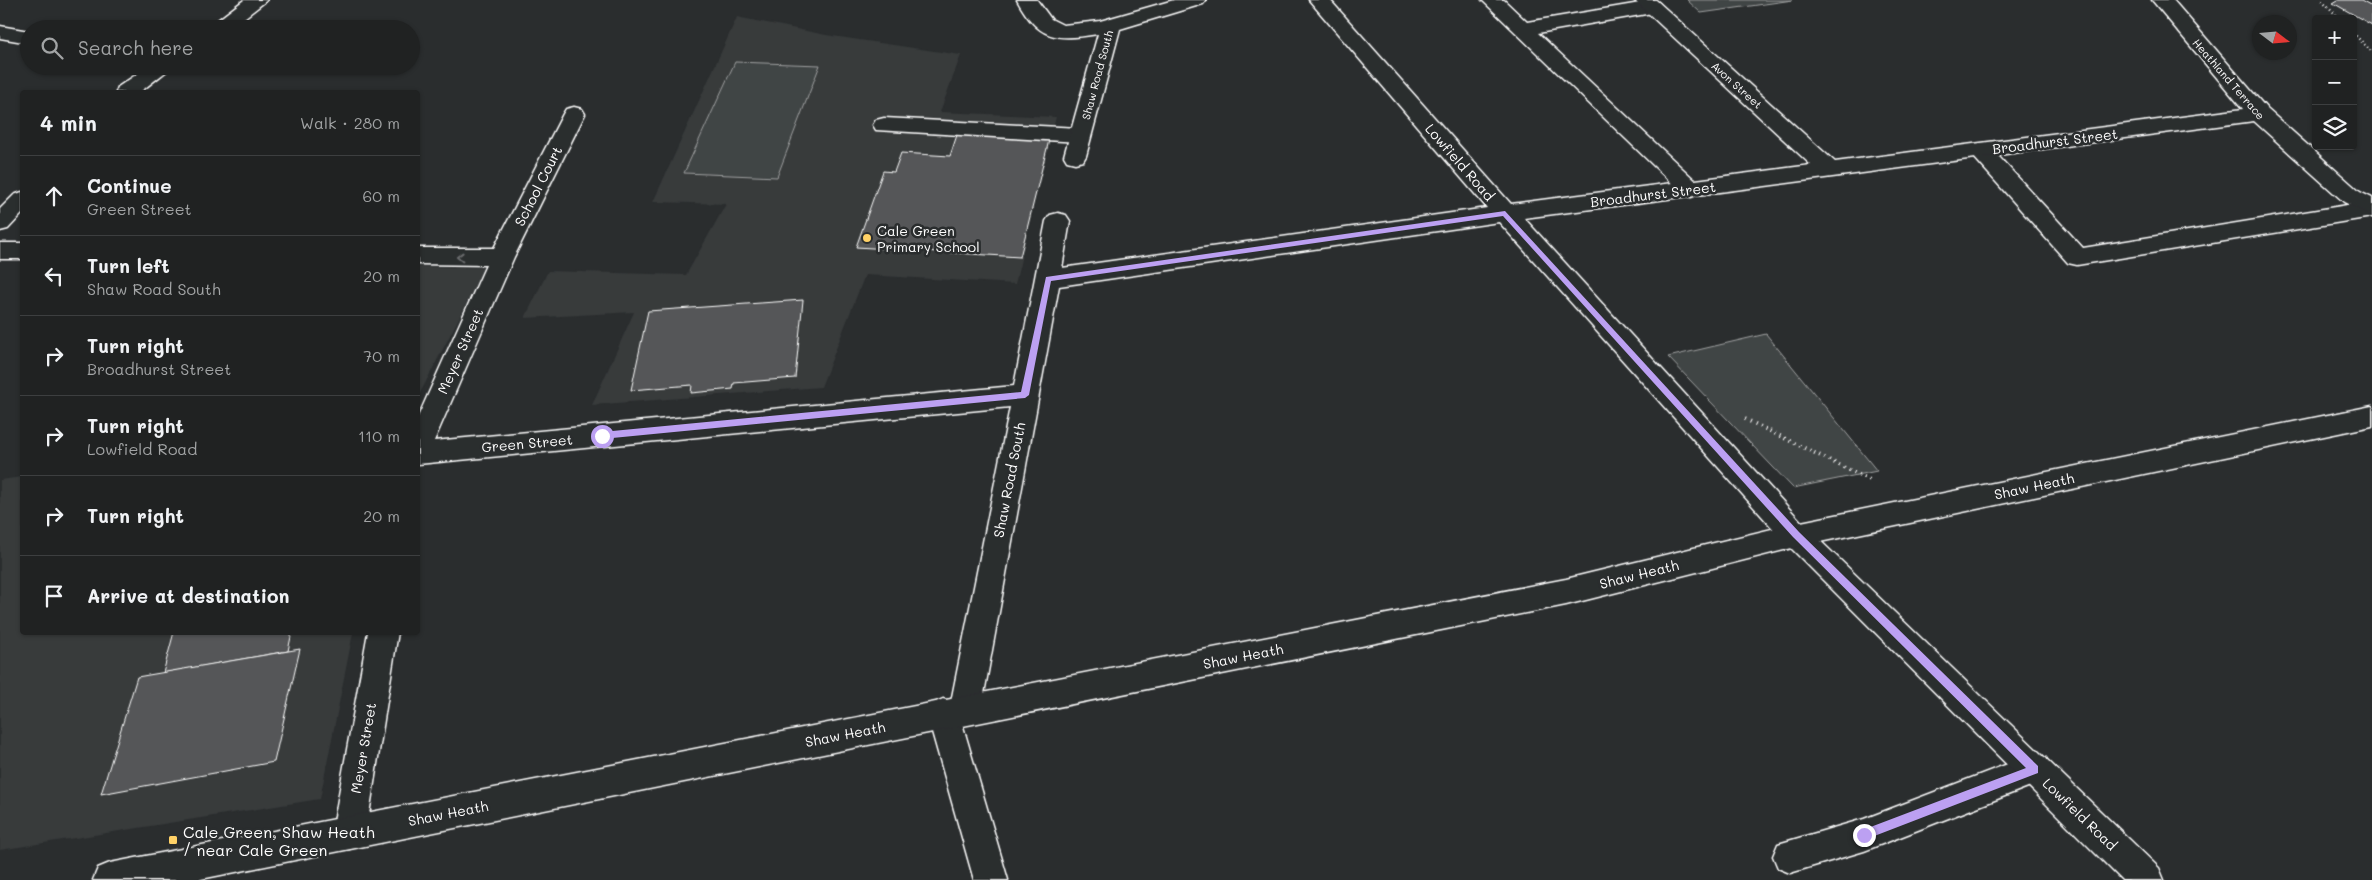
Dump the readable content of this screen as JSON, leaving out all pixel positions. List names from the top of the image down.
{
  "streets": {
    "street": [
      "Shaw Road South",
      "Heathland Terrace",
      "Avon Street",
      "Broadhurst Street",
      "Lowfield Road",
      "School Court",
      "Meyer Street",
      "Green Street",
      "Shaw Heath"
    ]
  },
  "crossings": [
    ["Shaw Road South", "Broadhurst Street"],
    ["Shaw Road South", "Green Street"],
    ["Shaw Road South", "Shaw Heath"],
    ["Heathland Terrace", "Broadhurst Street"],
    ["Avon Street", "Broadhurst Street"],
    ["Broadhurst Street", "Lowfield Road"],
    ["Lowfield Road", "Shaw Heath"],
    ["School Court", "Meyer Street"],
    ["Meyer Street", "Shaw Heath"]
  ],
  "places": {
    "other": ["Cale Green Primary School"],
    "transit": ["Cale Green, Shaw Heath / near Cale Green"]
  },
  "north": "right",
  "page": {
    "map_buttons": ["+", "−"],
    "search": "Search here",
    "heading": ["4 min", "Walk · 280 m"],
    "list": [
      ["Continue", "Green Street", "60 m"],
      ["Turn left", "Shaw Road South", "20 m"],
      ["Turn right", "Broadhurst Street", "70 m"],
      ["Turn right", "Lowfield Road", "110 m"],
      ["Turn right", "20 m"],
      "Arrive at destination"
    ]
  }
}
